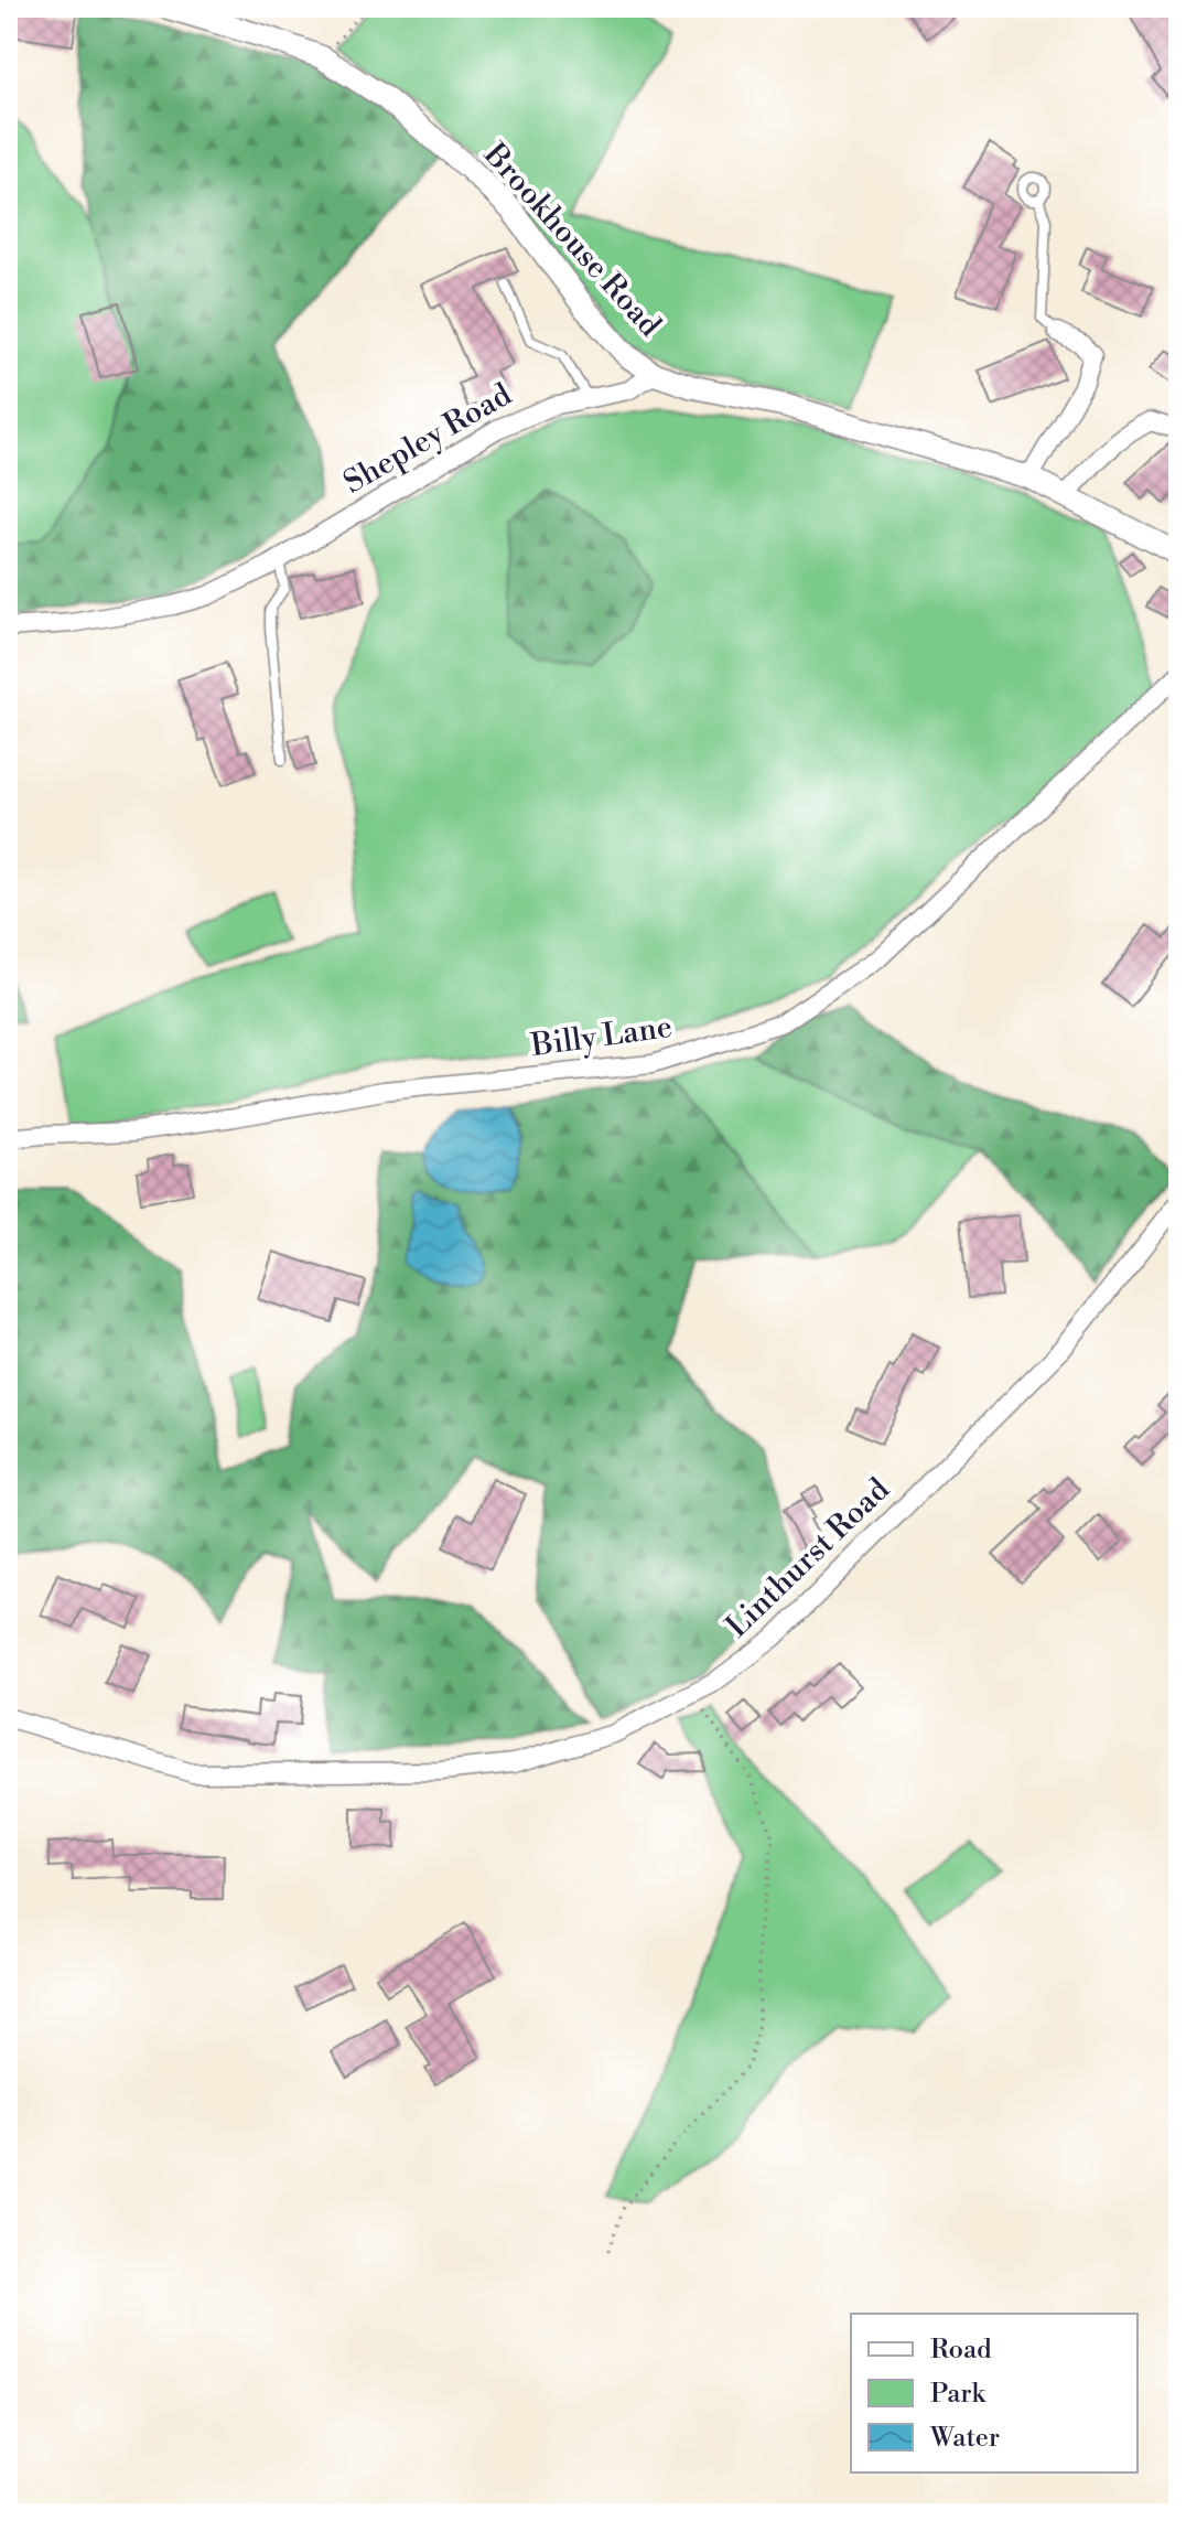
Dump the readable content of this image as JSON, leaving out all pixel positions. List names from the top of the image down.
{
  "streets": {
    "street": [
      "Brookhouse Road",
      "Shepley Road",
      "Billy Lane",
      "Linthurst Road"
    ]
  },
  "crossings": [
    ["Brookhouse Road", "Shepley Road"]
  ],
  "legend": ["Road", "Park", "Water"]
}
